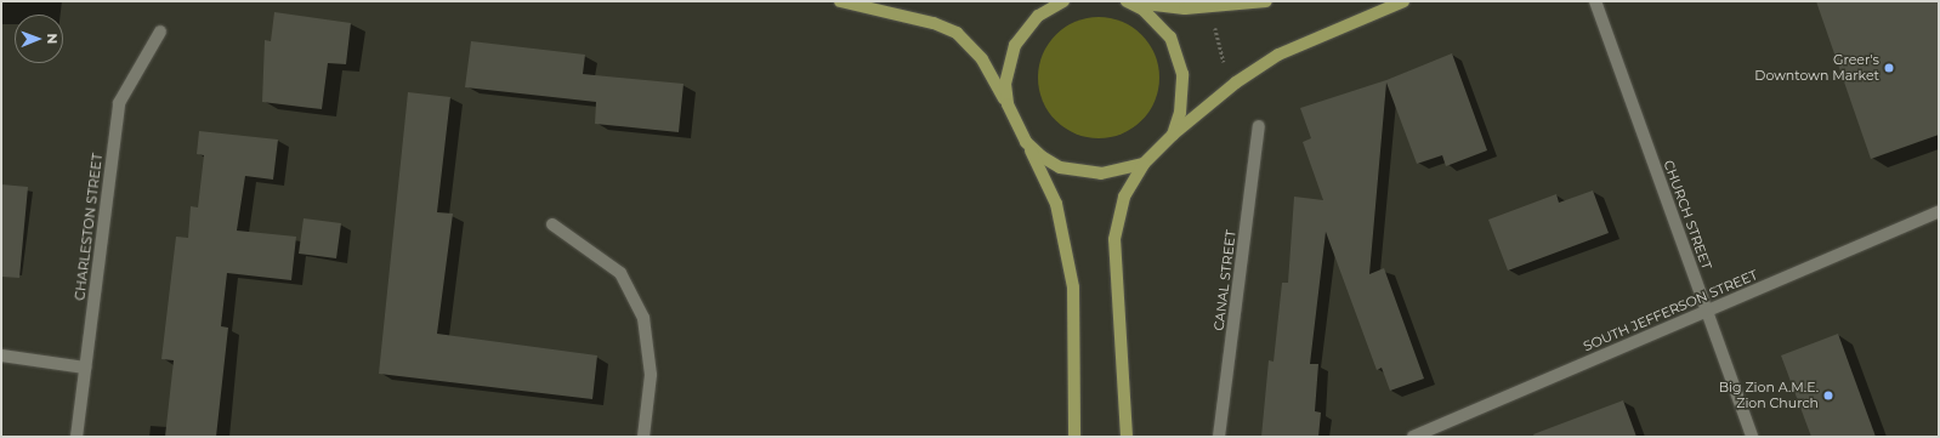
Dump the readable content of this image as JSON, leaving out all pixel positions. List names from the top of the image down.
{
  "streets": {
    "street": [
      "CHURCH STREET",
      "CHARLESTON STREET",
      "CANAL STREET",
      "SOUTH JEFFERSON STREET"
    ]
  },
  "crossings": [
    ["CHURCH STREET", "SOUTH JEFFERSON STREET"]
  ],
  "places": ["Greer's Downtown Market", "Big Zion A.M.E. Zion Church"],
  "north": "right"
}
